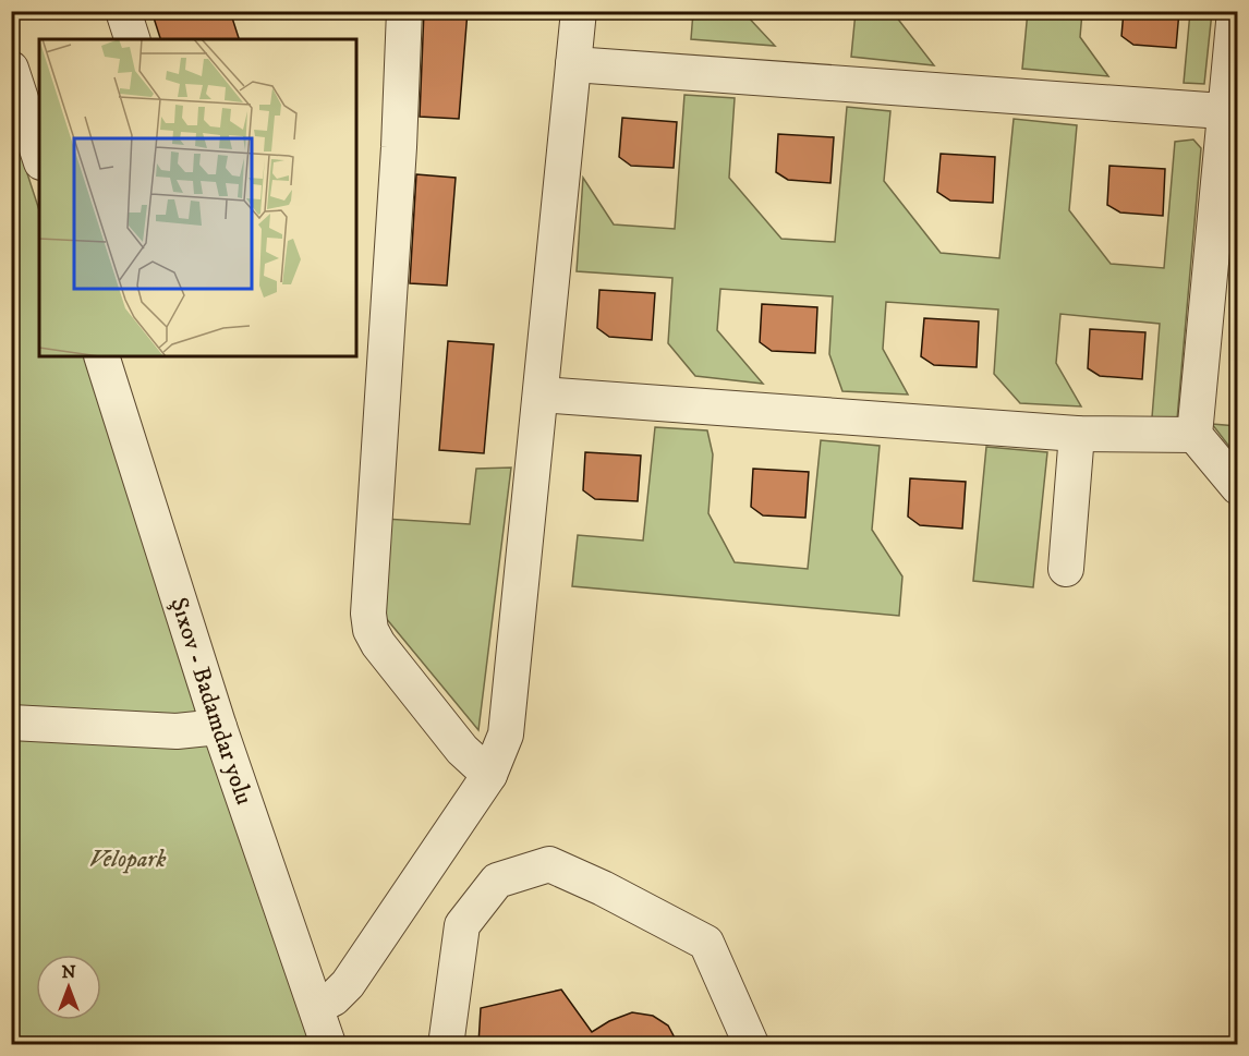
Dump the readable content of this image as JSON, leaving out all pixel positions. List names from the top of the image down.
{
  "streets": {
    "street": ["Şıxov - Badamdar yolu"]
  },
  "parks": ["Velopark"],
  "north": "top"
}
